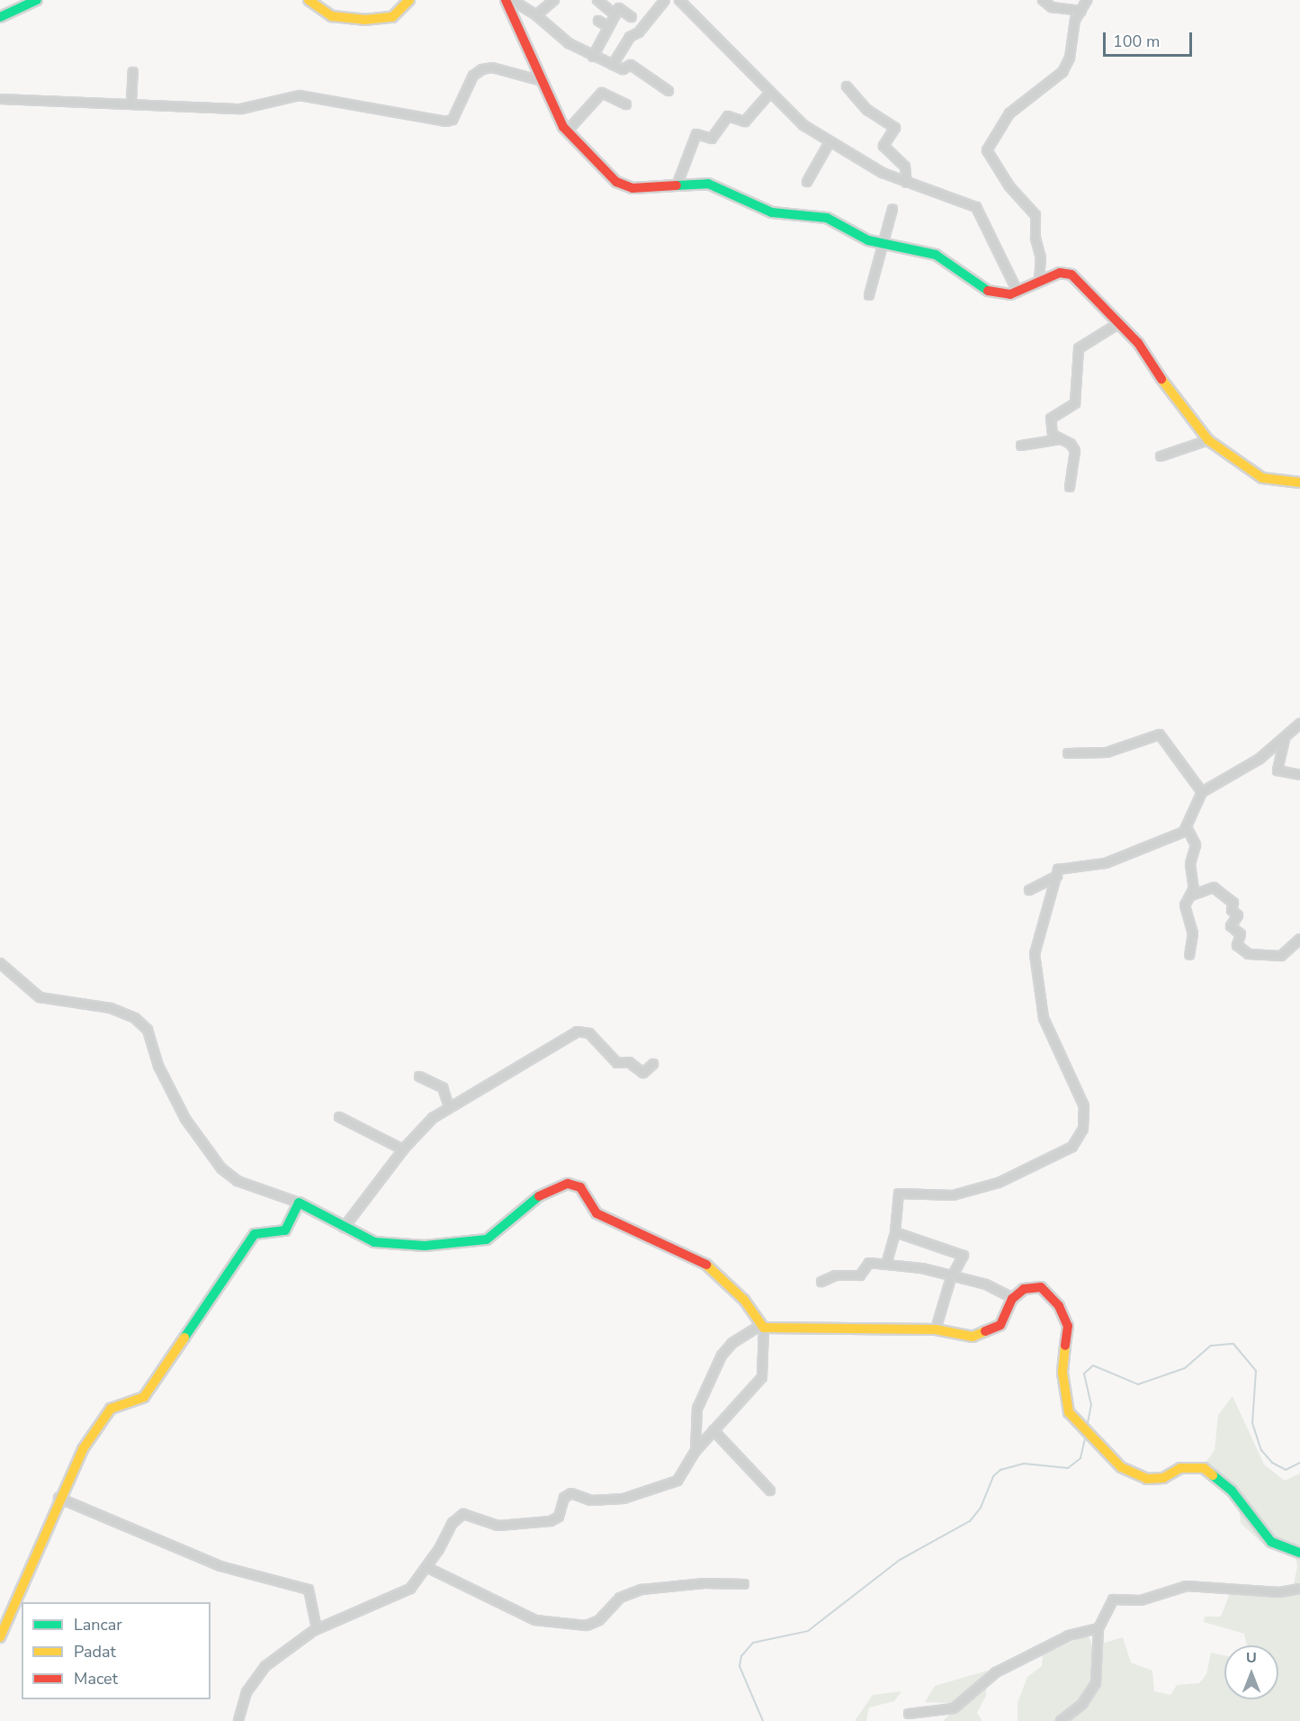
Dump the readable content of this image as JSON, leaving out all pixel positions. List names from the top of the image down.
{
  "legend": ["Lancar", "Padat", "Macet"],
  "scale_bar": "100 m",
  "north": "top"
}
